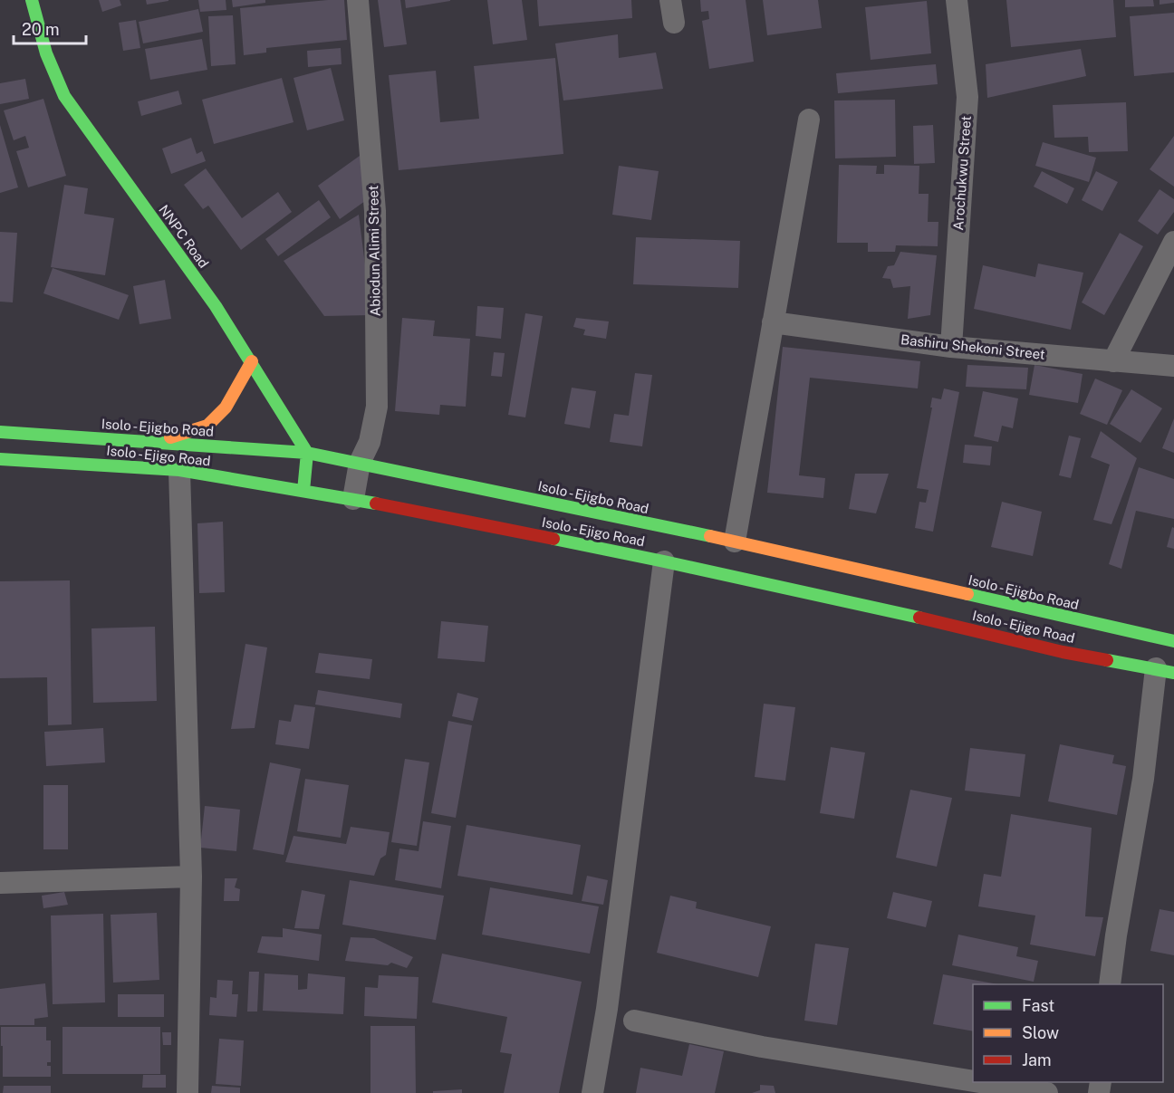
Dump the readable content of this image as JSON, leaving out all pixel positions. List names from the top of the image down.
{
  "streets": {
    "main road": ["NNPC Road", "Isolo - Ejigbo Road", "Isolo - Ejigo Road"],
    "street": ["Arochukwu Street", "Abiodun Alimi Street", "Bashiru Shekoni Street"]
  },
  "crossings": [
    ["Arochukwu Street", "Bashiru Shekoni Street"],
    ["NNPC Road", "Isolo - Ejigbo Road"],
    ["Abiodun Alimi Street", "Isolo - Ejigbo Road"],
    ["Abiodun Alimi Street", "Isolo - Ejigo Road"]
  ],
  "legend": ["Fast", "Slow", "Jam"],
  "scale_bar": "20 m"
}
